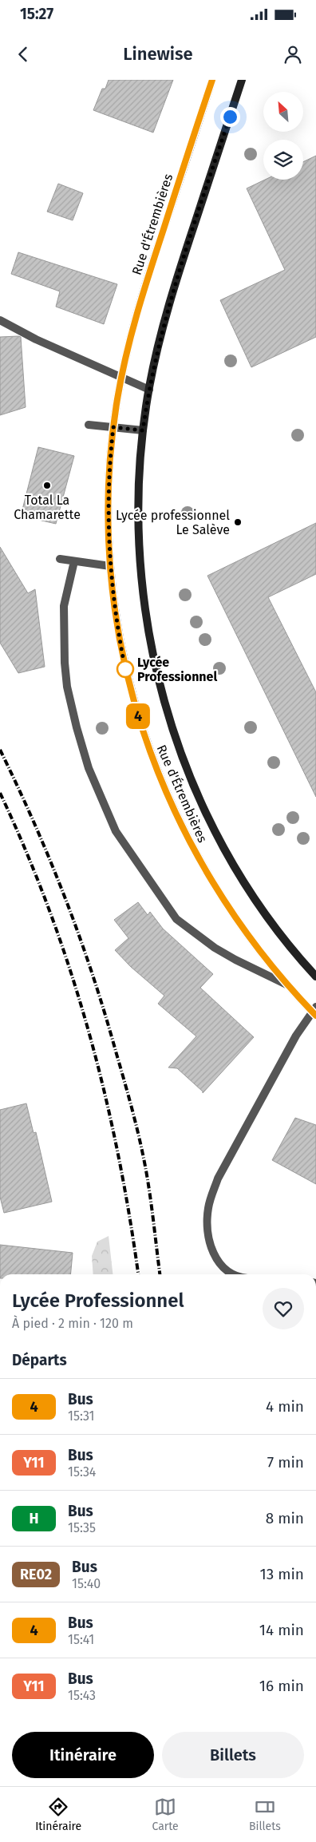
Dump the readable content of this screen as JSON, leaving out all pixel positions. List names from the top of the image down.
{
  "streets": {
    "main road": ["Rue d'Étrembières"]
  },
  "places": ["Total La Chamarette", "Lycée professionnel Le Salève", "Lycée Professionnel"],
  "lines": ["bus line 4"],
  "north": "top left",
  "page": {
    "status": "15:27",
    "header": "Linewise",
    "on_map": "4",
    "heading": [
      ["Lycée Professionnel", "À pied · 2 min · 120 m"],
      "Départs"
    ],
    "list": [
      {
        "mark": "4",
        "name": "Bus",
        "note": "15:31",
        "value": "4 min"
      },
      {
        "mark": "Y11",
        "name": "Bus",
        "note": "15:34",
        "value": "7 min"
      },
      {
        "mark": "H",
        "name": "Bus",
        "note": "15:35",
        "value": "8 min"
      },
      {
        "mark": "RE02",
        "name": "Bus",
        "note": "15:40",
        "value": "13 min"
      },
      {
        "mark": "4",
        "name": "Bus",
        "note": "15:41",
        "value": "14 min"
      },
      {
        "mark": "Y11",
        "name": "Bus",
        "note": "15:43",
        "value": "16 min"
      }
    ],
    "buttons": ["Itinéraire", "Billets"],
    "tabs": ["Itinéraire", "Carte", "Billets"]
  }
}
